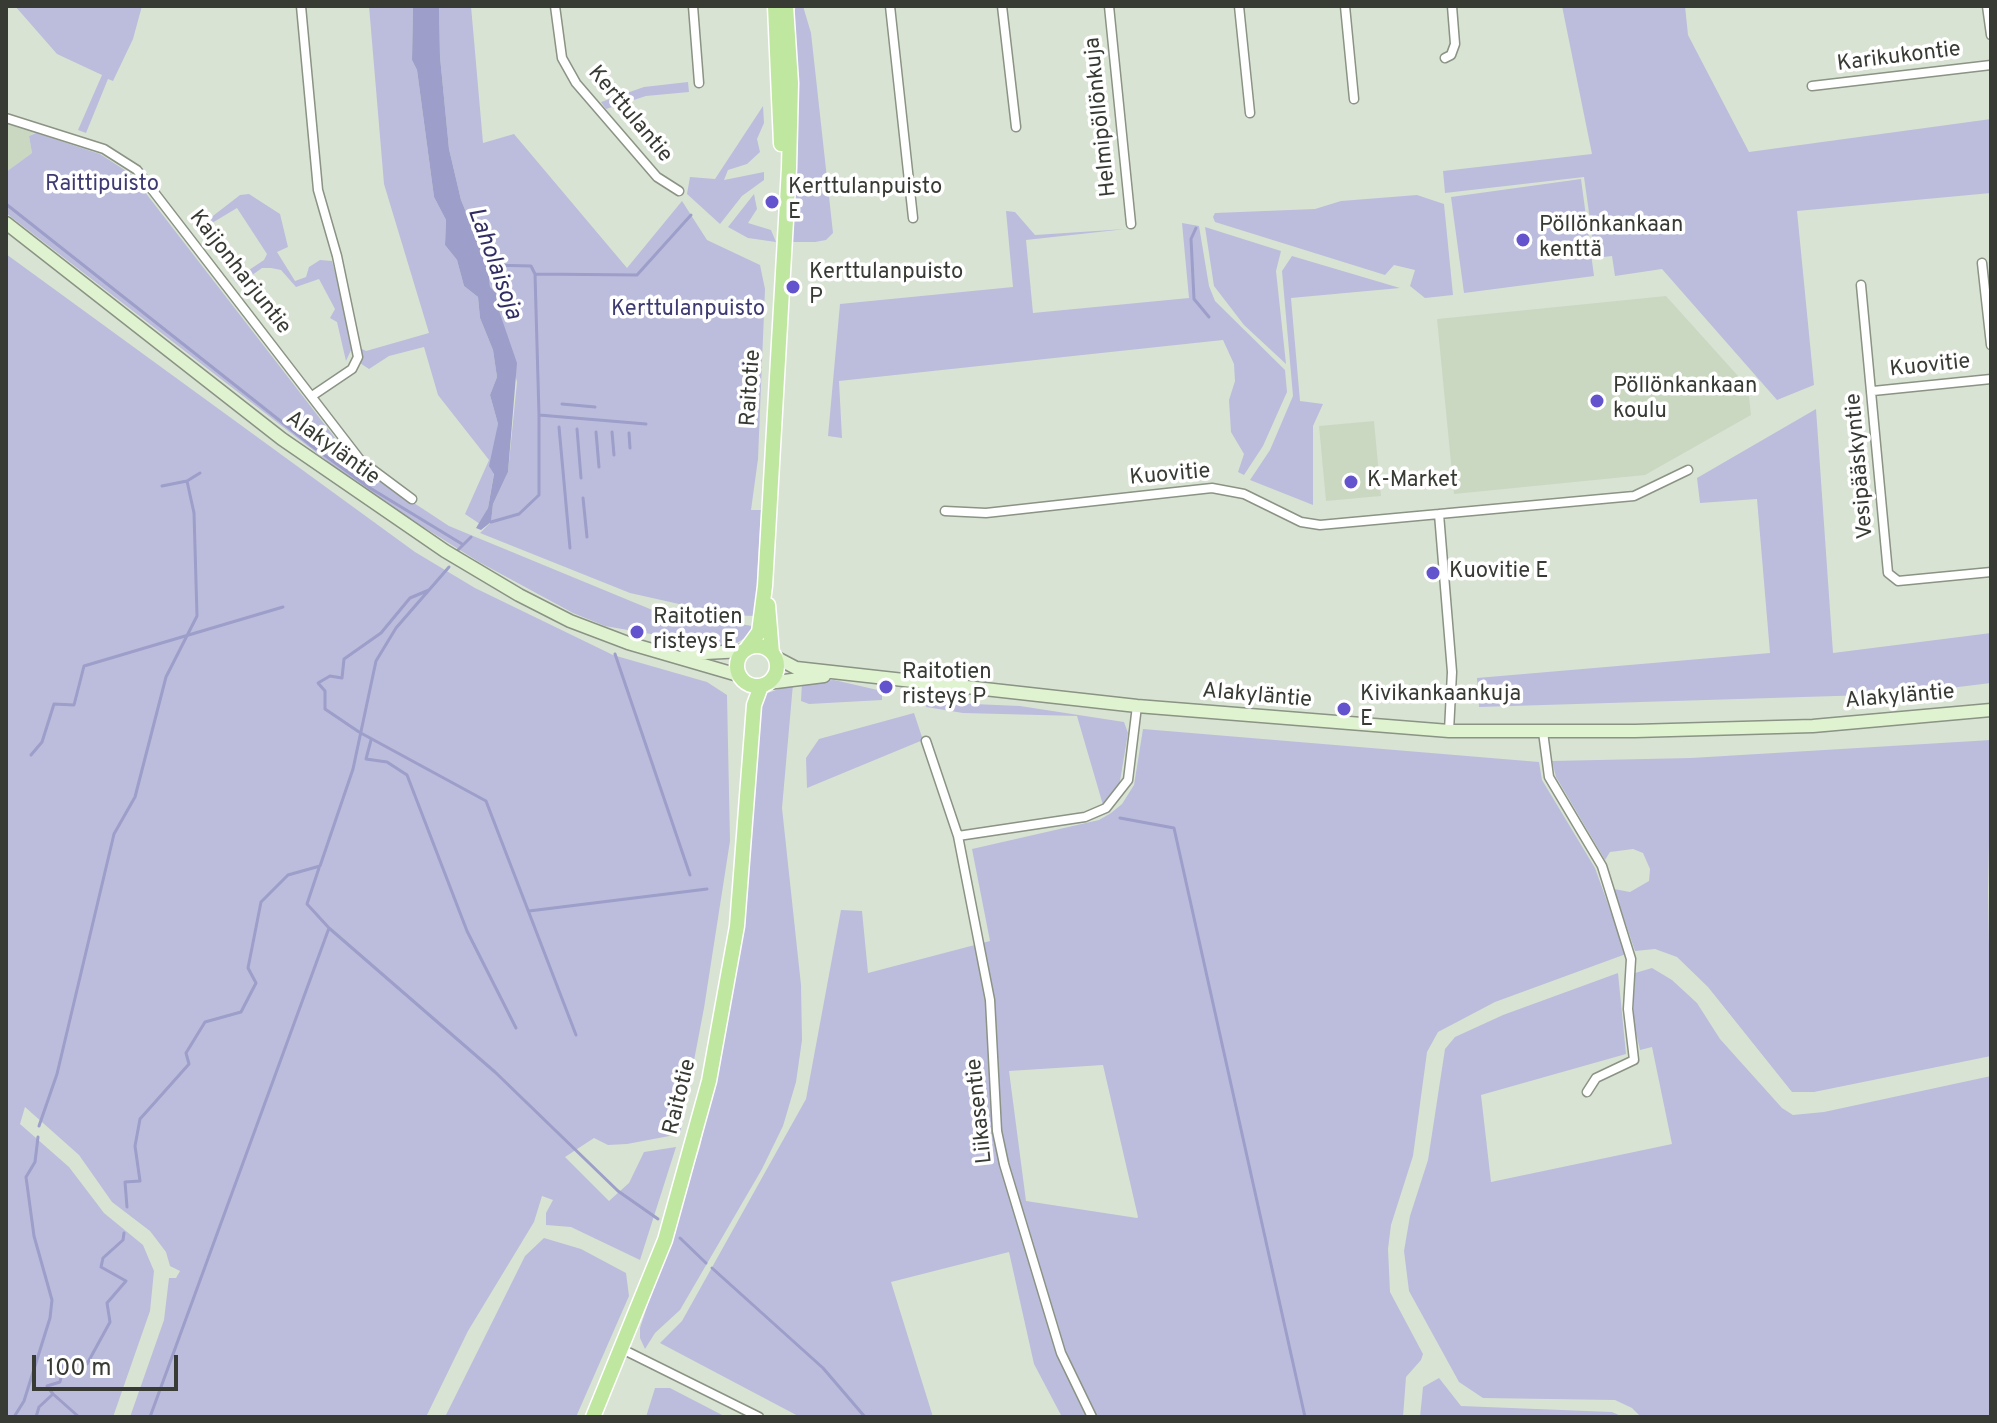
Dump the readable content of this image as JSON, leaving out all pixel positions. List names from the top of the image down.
{
  "streets": {
    "main road": ["Raitotie", "Alakyläntie"],
    "street": [
      "Karikukontie",
      "Kerttulantie",
      "Helmipöllönkuja",
      "Kaijonharjuntie",
      "Kuovitie",
      "Vesipääskyntie",
      "Liikasentie"
    ]
  },
  "crossings": [
    ["Kuovitie", "Vesipääskyntie"],
    ["Raitotie", "Alakyläntie"]
  ],
  "water": ["Laholaisoja"],
  "parks": ["Raittipuisto", "Kerttulanpuisto"],
  "places": [
    "Kerttulanpuisto E",
    "Pöllönkankaan kenttä",
    "Kerttulanpuisto P",
    "Pöllönkankaan koulu",
    "K-Market",
    "Kuovitie E",
    "Raitotien risteys E",
    "Raitotien risteys P",
    "Kivikankaankuja E"
  ],
  "scale_bar": "100 m"
}
